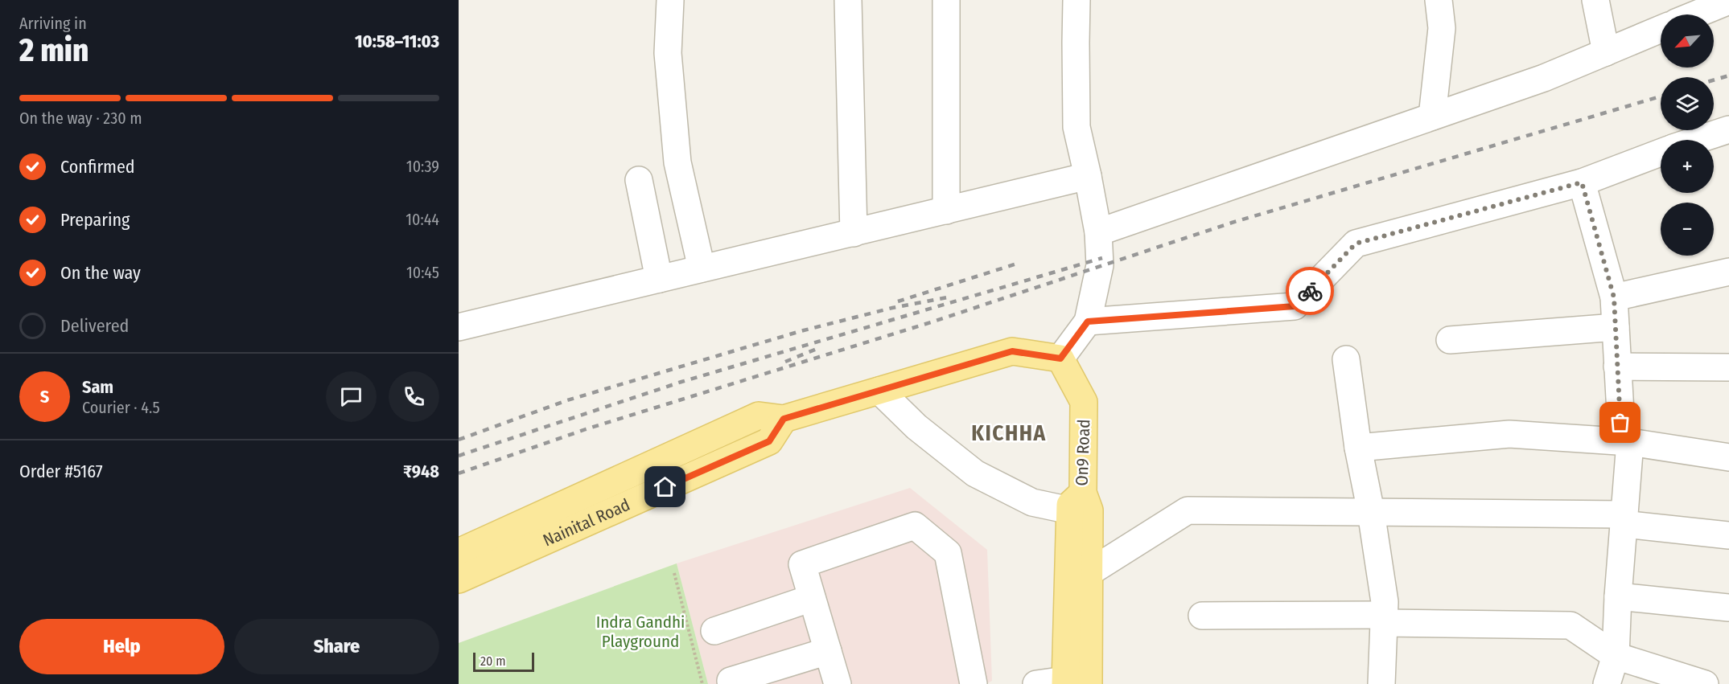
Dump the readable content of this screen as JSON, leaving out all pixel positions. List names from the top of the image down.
{
  "streets": {
    "main road": ["On9 Road", "Nainital Road"]
  },
  "crossings": [
    ["On9 Road", "Nainital Road"]
  ],
  "districts": ["KICHHA"],
  "parks": ["Indra Gandhi Playground"],
  "scale_bar": "20 m",
  "north": "bottom left",
  "page": {
    "heading": ["2 min", "Arriving in", "10:58–11:03"],
    "panel": [
      "Sam",
      "Courier · 4.5",
      "Order #5167",
      "₹948"
    ],
    "map_buttons": ["+", "−"],
    "bar": "On the way · 230 m",
    "list": [
      ["Confirmed", "10:39"],
      ["Preparing", "10:44"],
      ["On the way", "10:45"],
      "Delivered"
    ],
    "round": "S",
    "buttons": ["Help", "Share"],
    "scale": "20 m"
  }
}
